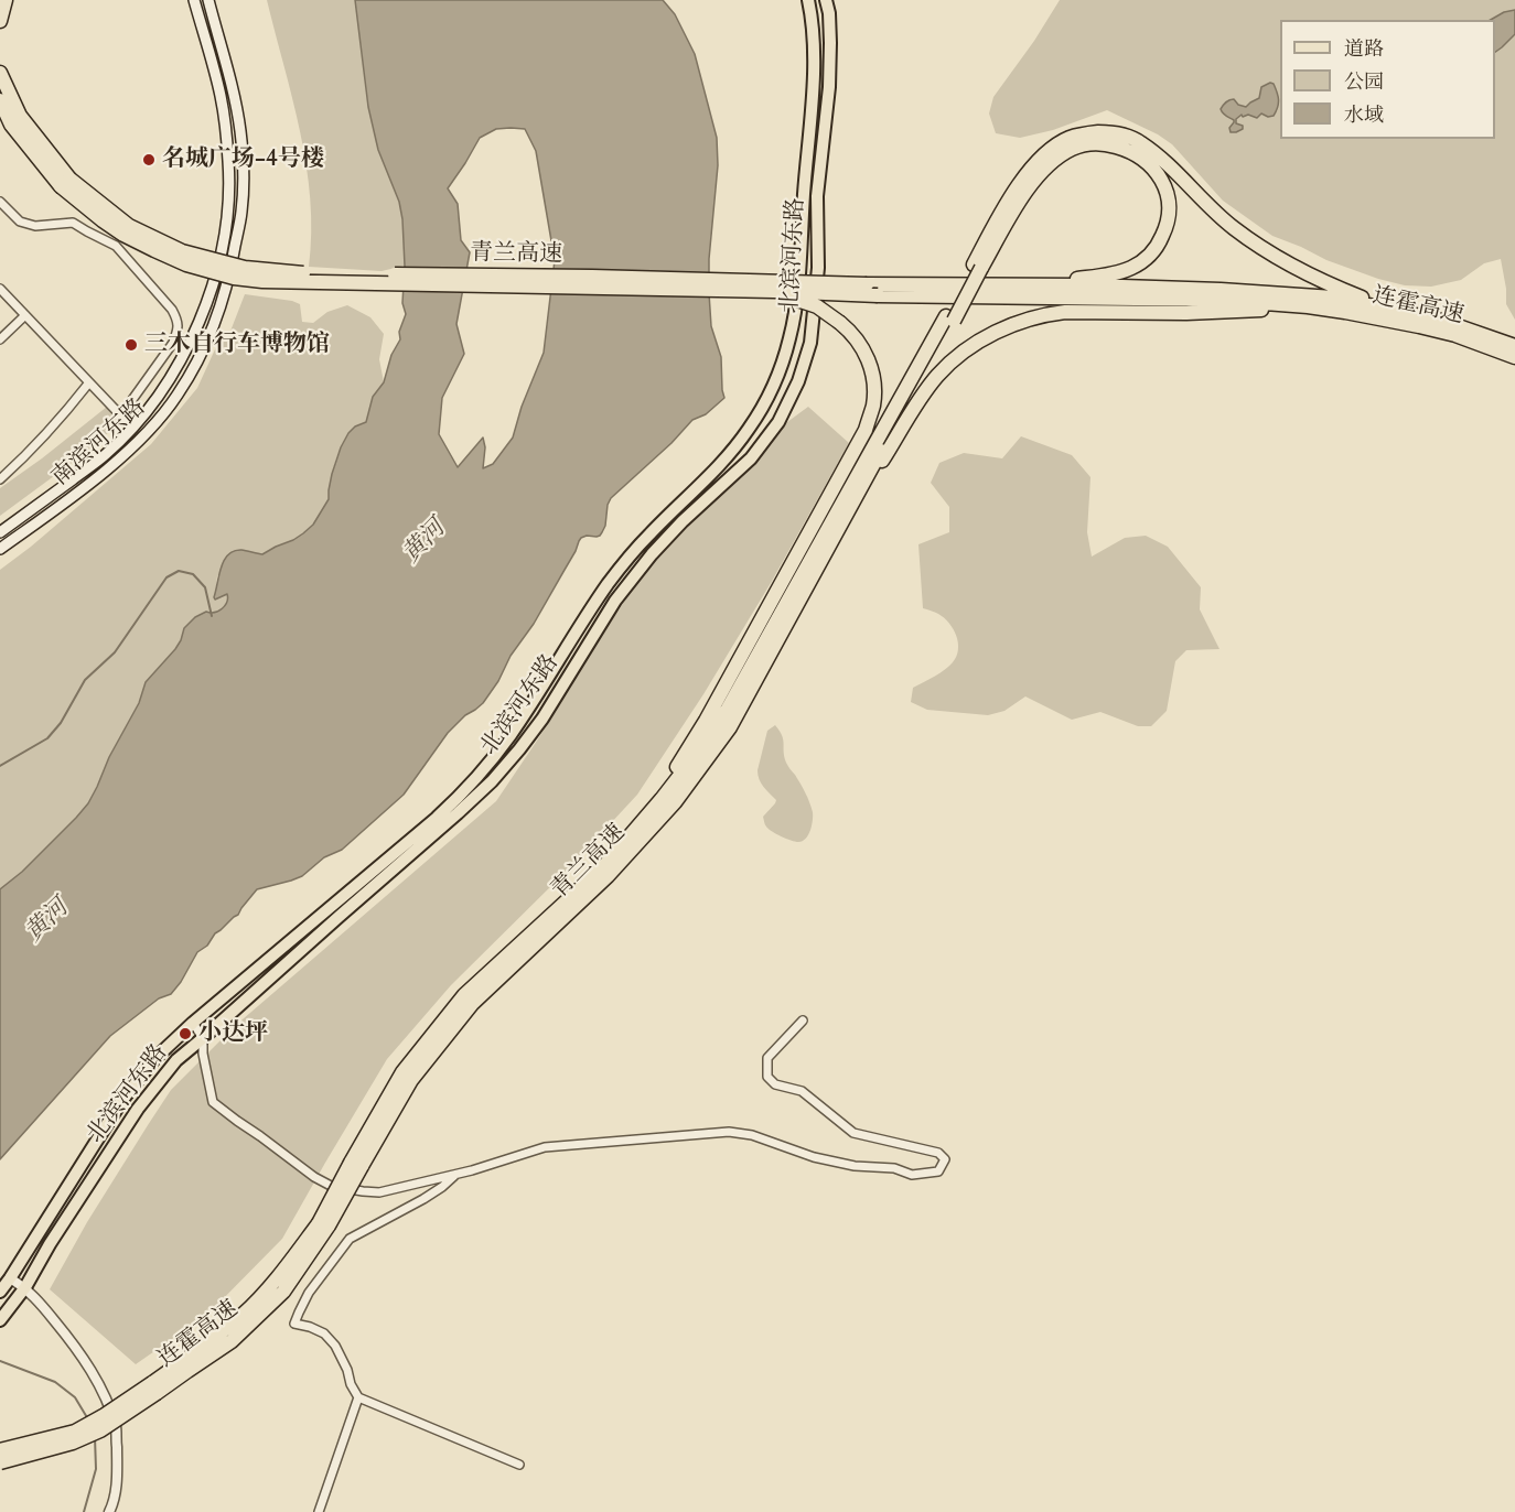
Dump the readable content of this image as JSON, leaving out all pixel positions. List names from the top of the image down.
{
  "streets": {
    "highway": ["青兰高速", "连霍高速"],
    "main road": ["北滨河东路", "南滨河东路"]
  },
  "crossings": [
    ["青兰高速", "连霍高速"]
  ],
  "water": ["黄河"],
  "places": ["名城广场-4号楼", "三木自行车博物馆", "小达坪"],
  "legend": ["道路", "公园", "水域"]
}
